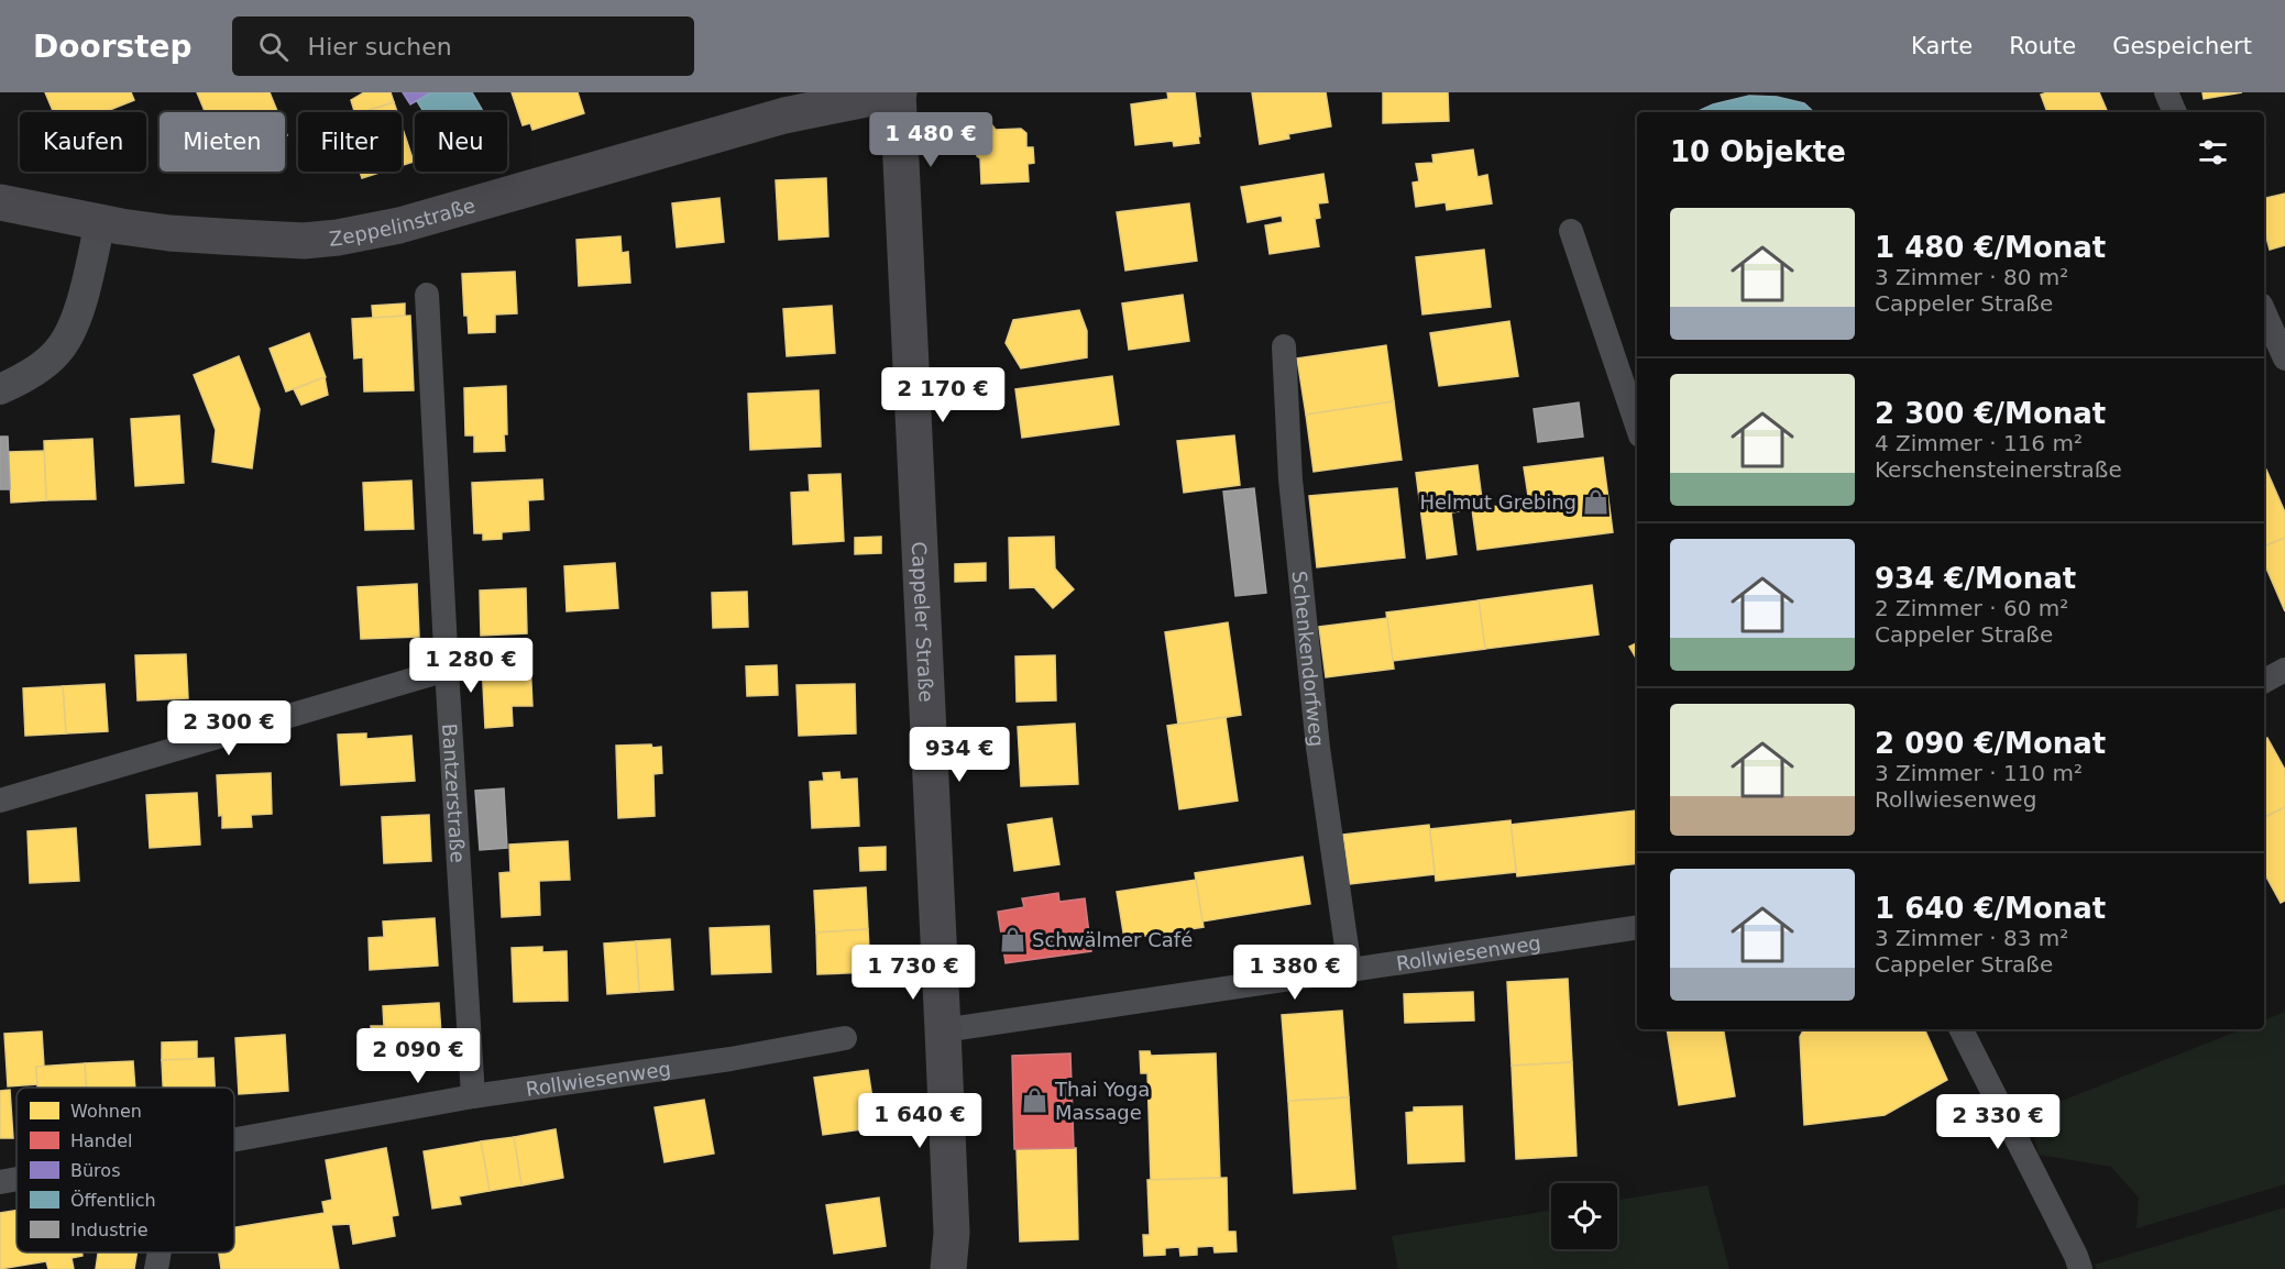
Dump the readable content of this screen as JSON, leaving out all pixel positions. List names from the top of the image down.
{
  "streets": {
    "main road": ["Zeppelinstraße", "Cappeler Straße"],
    "street": ["Schenkendorfweg", "Bantzerstraße", "Rollwiesenweg"]
  },
  "crossings": [
    ["Zeppelinstraße", "Cappeler Straße"],
    ["Cappeler Straße", "Rollwiesenweg"],
    ["Schenkendorfweg", "Rollwiesenweg"],
    ["Bantzerstraße", "Rollwiesenweg"]
  ],
  "places": {
    "shop": ["Helmut Grebing", "Schwälmer Café", "Thai Yoga Massage"]
  },
  "legend": [
    "Wohnen",
    "Handel",
    "Büros",
    "Öffentlich",
    "Industrie"
  ],
  "page": {
    "header": "Doorstep",
    "search": "Hier suchen",
    "nav": ["Karte", "Route", "Gespeichert"],
    "price": [
      "1 480 €",
      "2 170 €",
      "1 280 €",
      "2 300 €",
      "934 €",
      "1 730 €",
      "1 380 €",
      "2 090 €",
      "1 640 €",
      "2 330 €"
    ],
    "chip": [
      "Kaufen",
      "Mieten",
      "Filter",
      "Neu"
    ],
    "heading": "10 Objekte",
    "list": [
      {
        "name": "1 480 €/Monat",
        "note": "3 Zimmer · 80 m² · Cappeler Straße"
      },
      {
        "name": "2 300 €/Monat",
        "note": "4 Zimmer · 116 m² · Kerschensteinerstraße"
      },
      {
        "name": "934 €/Monat",
        "note": "2 Zimmer · 60 m² · Cappeler Straße"
      },
      {
        "name": "2 090 €/Monat",
        "note": "3 Zimmer · 110 m² · Rollwiesenweg"
      },
      {
        "name": "1 640 €/Monat",
        "note": "3 Zimmer · 83 m² · Cappeler Straße"
      }
    ]
  }
}
